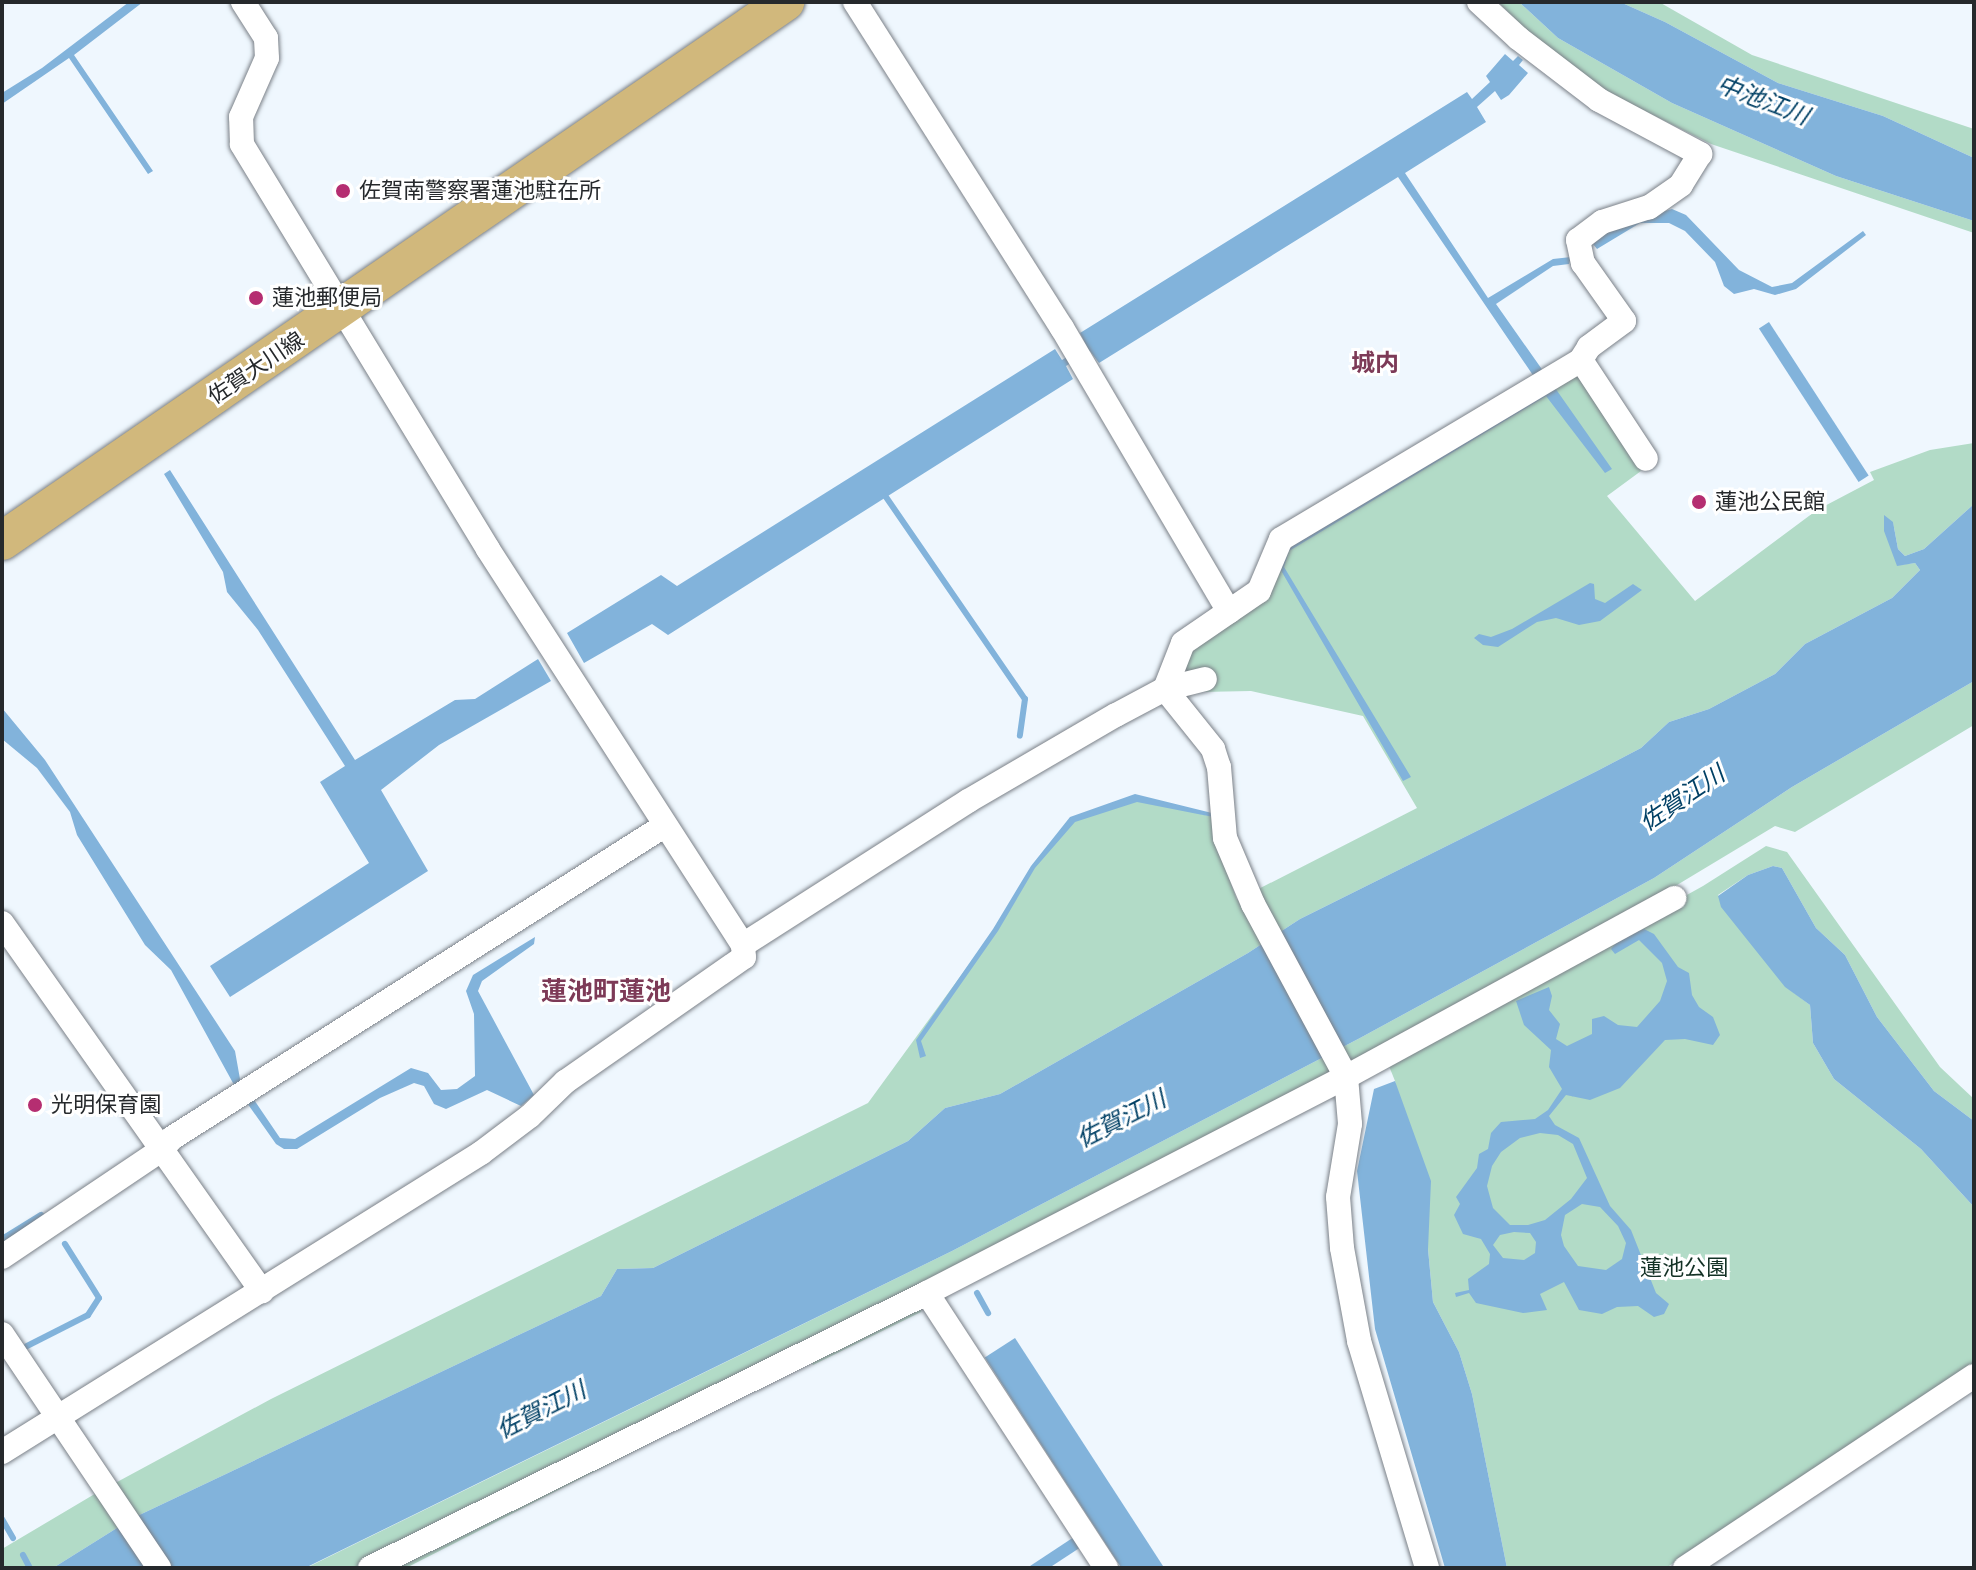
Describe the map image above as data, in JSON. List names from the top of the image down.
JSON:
{
  "streets": {
    "main road": ["佐賀大川線"]
  },
  "districts": ["城内", "蓮池町蓮池"],
  "water": ["中池江川", "佐賀江川"],
  "parks": ["蓮池公園"],
  "places": [
    "佐賀南警察署蓮池駐在所",
    "蓮池郵便局",
    "蓮池公民館",
    "光明保育園"
  ]
}
